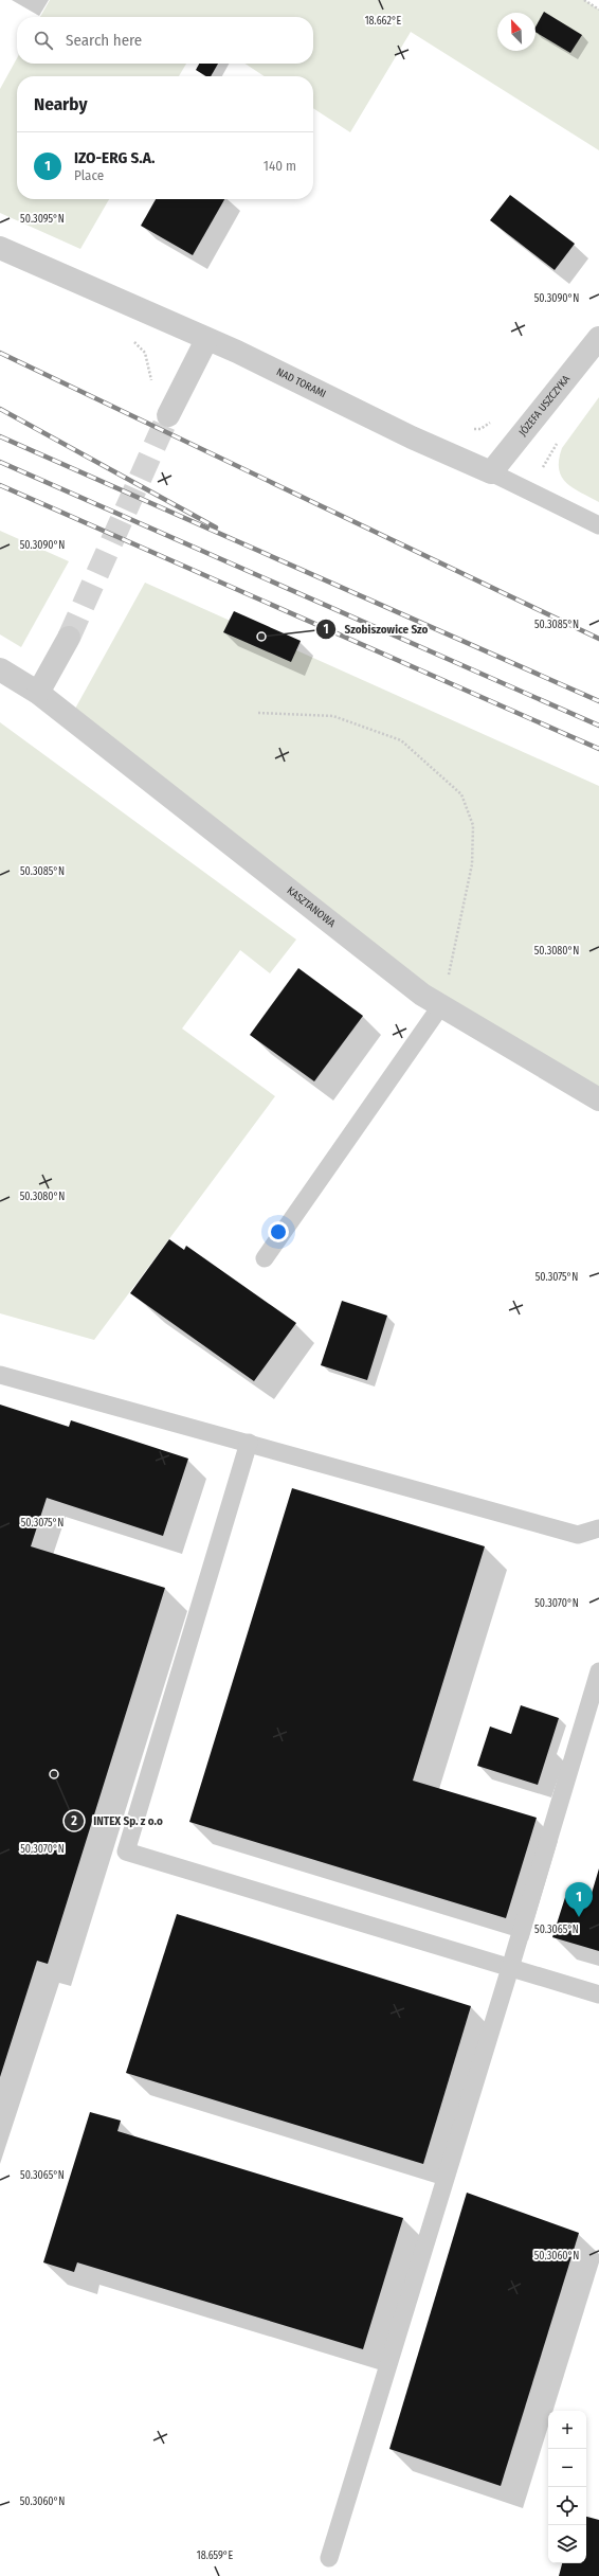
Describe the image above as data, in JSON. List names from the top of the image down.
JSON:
{
  "streets": {
    "street": ["NAD TORAMI", "JÓZEFA USZCZYKA", "KASZTANOWA"]
  },
  "crossings": [
    ["NAD TORAMI", "JÓZEFA USZCZYKA"]
  ],
  "places": ["Szobiszowice Szo", "INTEX Sp. z o.o"],
  "north": "top left",
  "page": {
    "search": "Search here",
    "heading": "Nearby",
    "list": [
      {
        "mark": "1",
        "name": "IZO-ERG S.A.",
        "note": "Place",
        "value": "140 m"
      }
    ],
    "pins": "1",
    "map_buttons": ["+", "−"]
  },
  "coordinates": [
    "18.662°E",
    "50.3095°N",
    "50.3090°N",
    "50.3085°N",
    "50.3080°N",
    "50.3075°N",
    "50.3070°N",
    "50.3065°N",
    "50.3060°N",
    "18.659°E"
  ]
}
